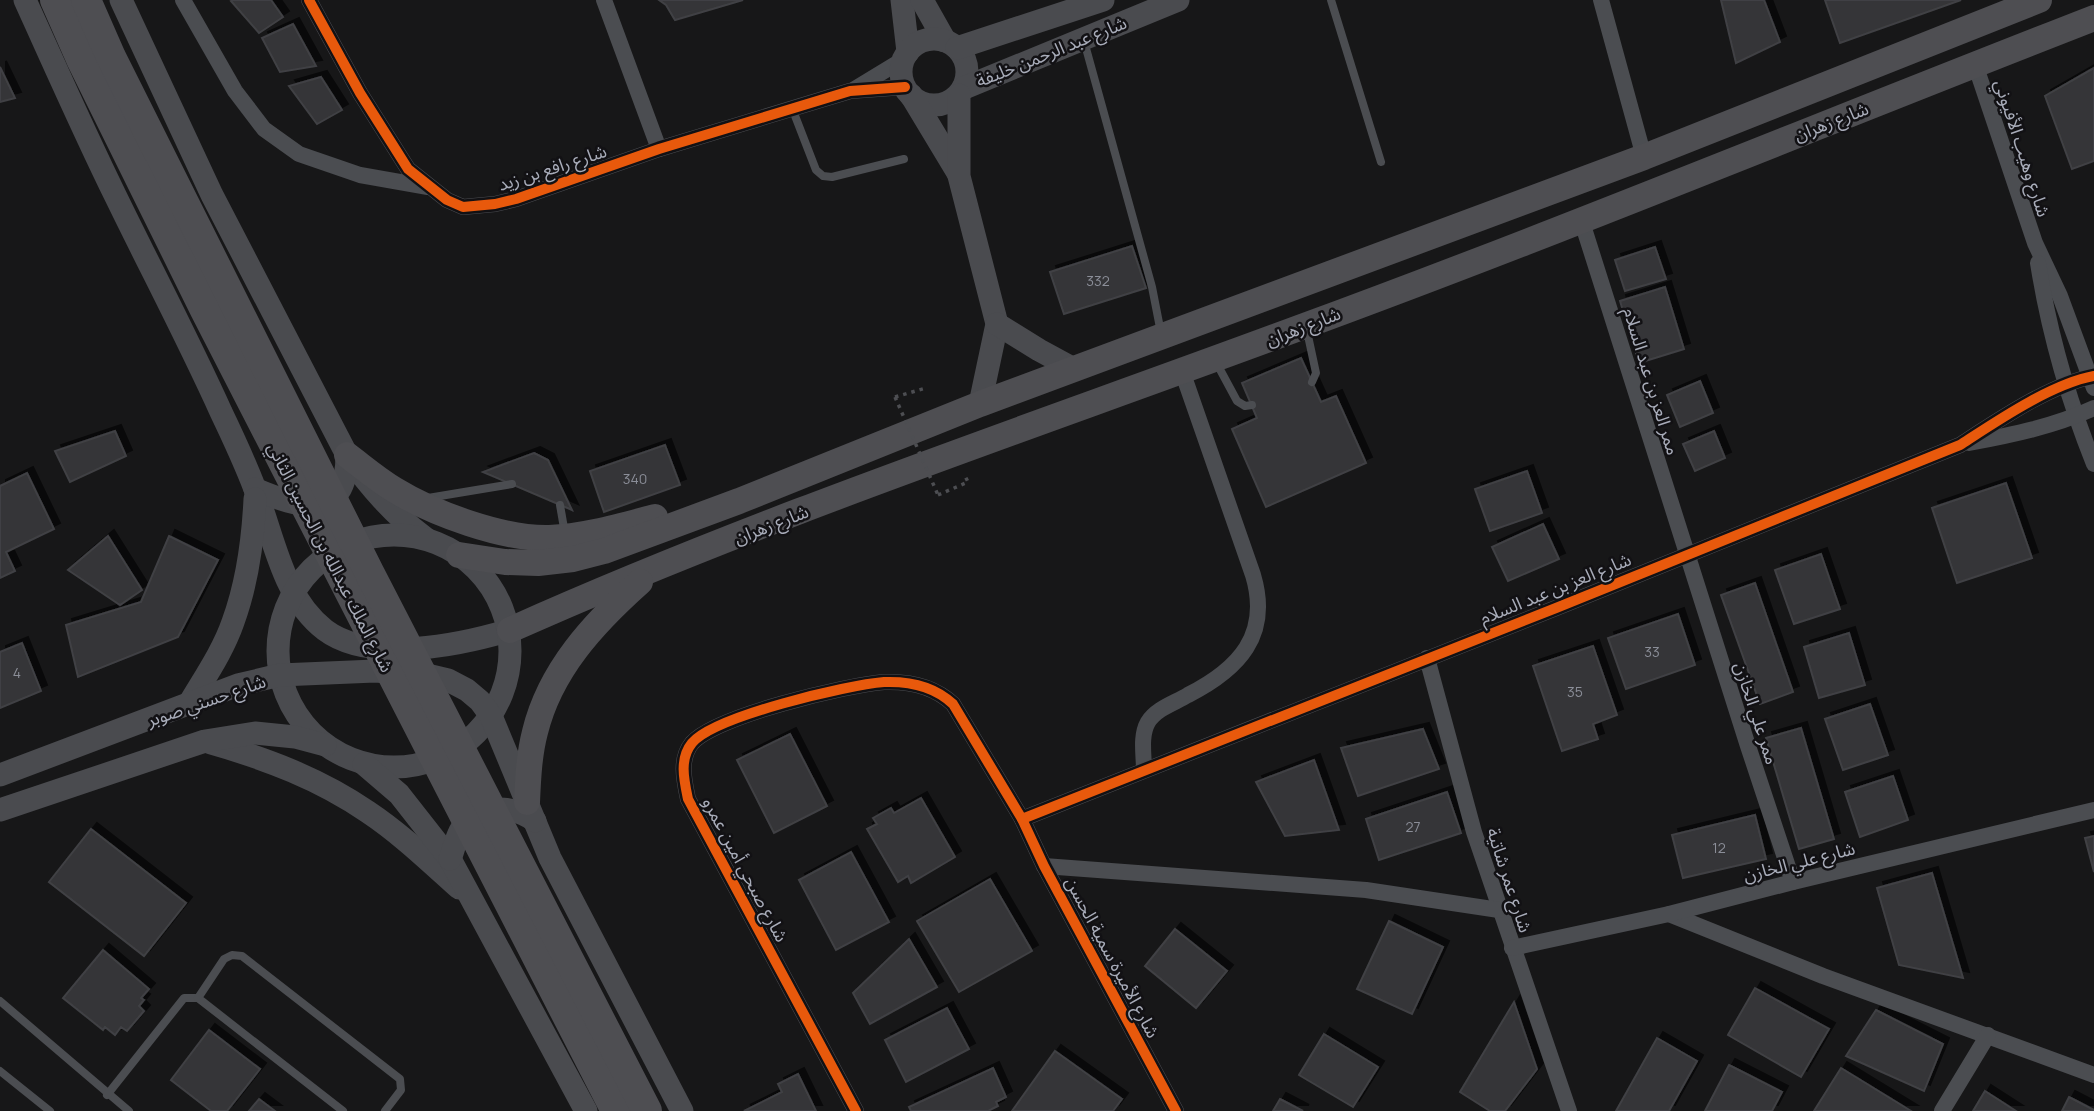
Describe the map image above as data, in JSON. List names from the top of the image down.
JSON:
{
  "streets": {
    "highway": ["شارع الملك عبدالله بن الحسين الثاني"],
    "main road": ["شارع عبد الرحمن خليفة", "شارع زهران", "شارع حسني صوبر"],
    "street": [
      "شارع وهيب الأفيوني",
      "شارع رافع بن زيد",
      "ممر العز بن عبد السلام",
      "شارع العز بن عبد السلام",
      "ممر علي الخازن",
      "شارع علي الخازن",
      "شارع صبحي أمين عمرو",
      "شارع عمر شاتية",
      "شارع الأميرة سمية الحسن"
    ]
  },
  "crossings": [
    ["شارع عبد الرحمن خليفة", "شارع رافع بن زيد"],
    ["شارع زهران", "شارع وهيب الأفيوني"],
    ["شارع زهران", "ممر العز بن عبد السلام"],
    ["شارع وهيب الأفيوني", "شارع العز بن عبد السلام"],
    ["ممر العز بن عبد السلام", "شارع العز بن عبد السلام"],
    ["ممر العز بن عبد السلام", "ممر علي الخازن"],
    ["شارع العز بن عبد السلام", "ممر علي الخازن"],
    ["شارع العز بن عبد السلام", "شارع صبحي أمين عمرو"],
    ["شارع العز بن عبد السلام", "شارع عمر شاتية"],
    ["شارع العز بن عبد السلام", "شارع الأميرة سمية الحسن"],
    ["ممر علي الخازن", "شارع علي الخازن"],
    ["شارع علي الخازن", "شارع عمر شاتية"],
    ["شارع صبحي أمين عمرو", "شارع الأميرة سمية الحسن"]
  ],
  "house_numbers": [
    "332",
    "340",
    "33",
    "4",
    "35",
    "27",
    "12"
  ]
}
